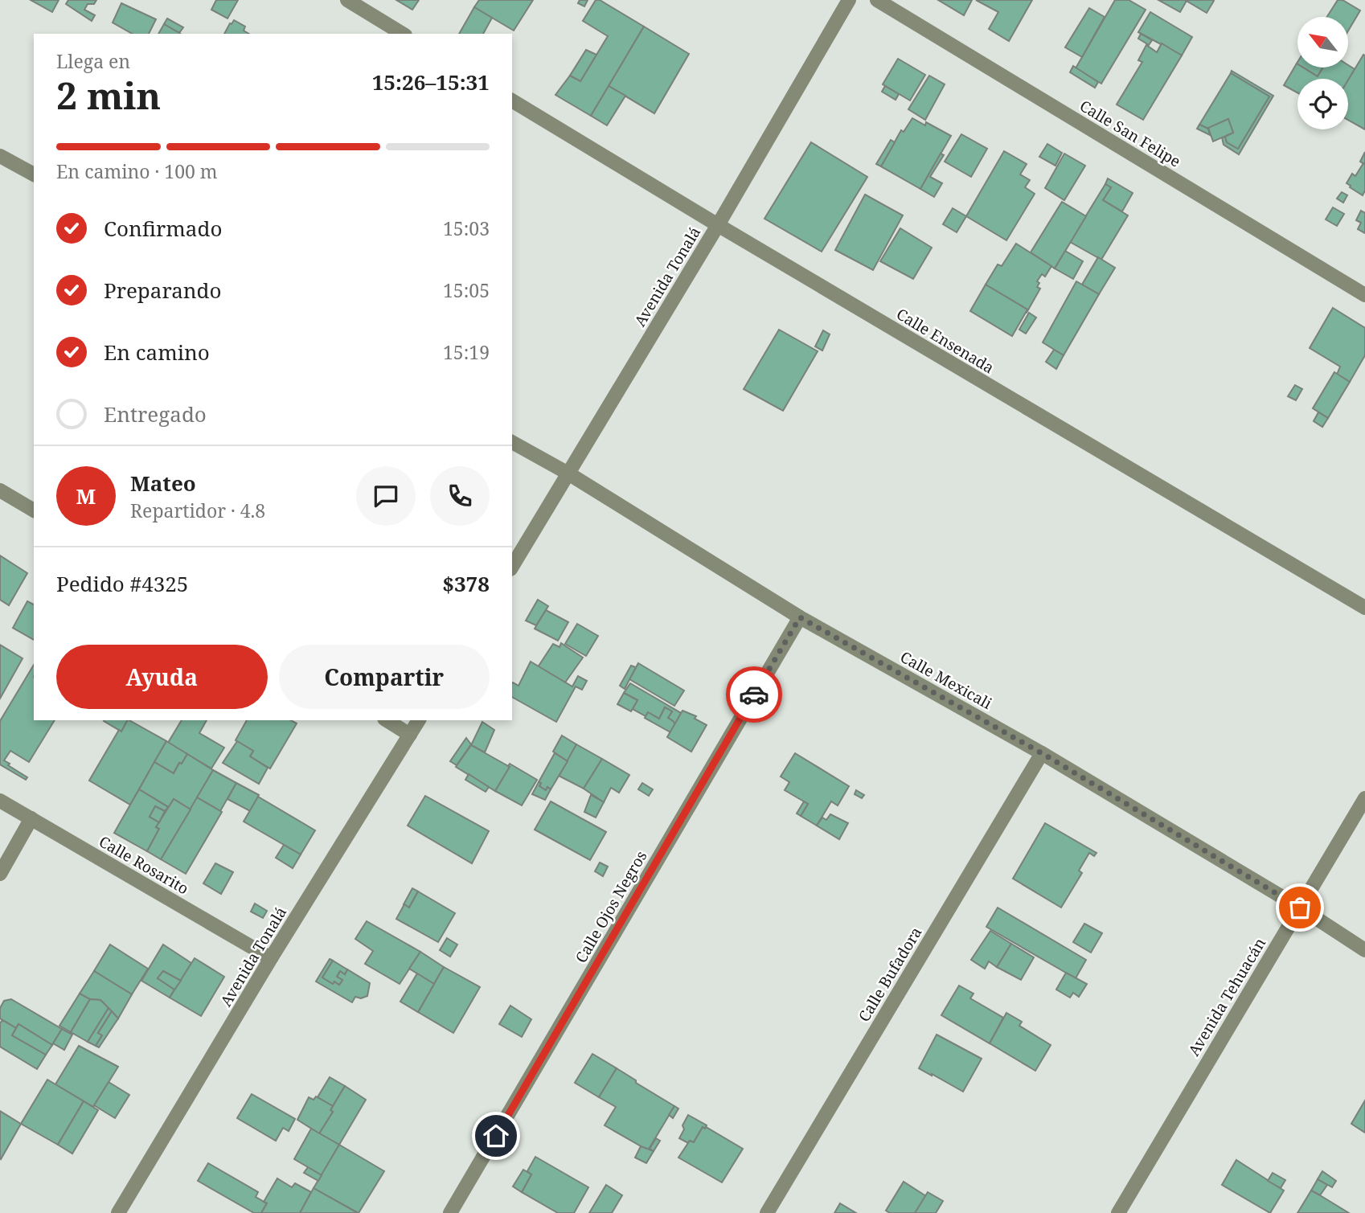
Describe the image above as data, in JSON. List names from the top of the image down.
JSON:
{
  "streets": {
    "street": [
      "Calle San Felipe",
      "Avenida Tonalá",
      "Calle Ensenada",
      "Calle Mexicali",
      "Calle Rosarito",
      "Calle Ojos Negros",
      "Calle Bufadora",
      "Avenida Tehuacán"
    ]
  },
  "crossings": [
    ["Avenida Tonalá", "Calle Ensenada"],
    ["Avenida Tonalá", "Calle Mexicali"],
    ["Avenida Tonalá", "Calle Rosarito"],
    ["Calle Mexicali", "Calle Ojos Negros"],
    ["Calle Mexicali", "Calle Bufadora"],
    ["Calle Mexicali", "Avenida Tehuacán"]
  ],
  "north": "top left",
  "page": {
    "heading": ["2 min", "Llega en", "15:26–15:31"],
    "panel": [
      "Mateo",
      "Repartidor · 4.8",
      "Pedido #4325",
      "$378"
    ],
    "bar": "En camino · 100 m",
    "list": [
      ["Confirmado", "15:03"],
      ["Preparando", "15:05"],
      ["En camino", "15:19"],
      "Entregado"
    ],
    "round": "M",
    "buttons": ["Ayuda", "Compartir"]
  }
}
